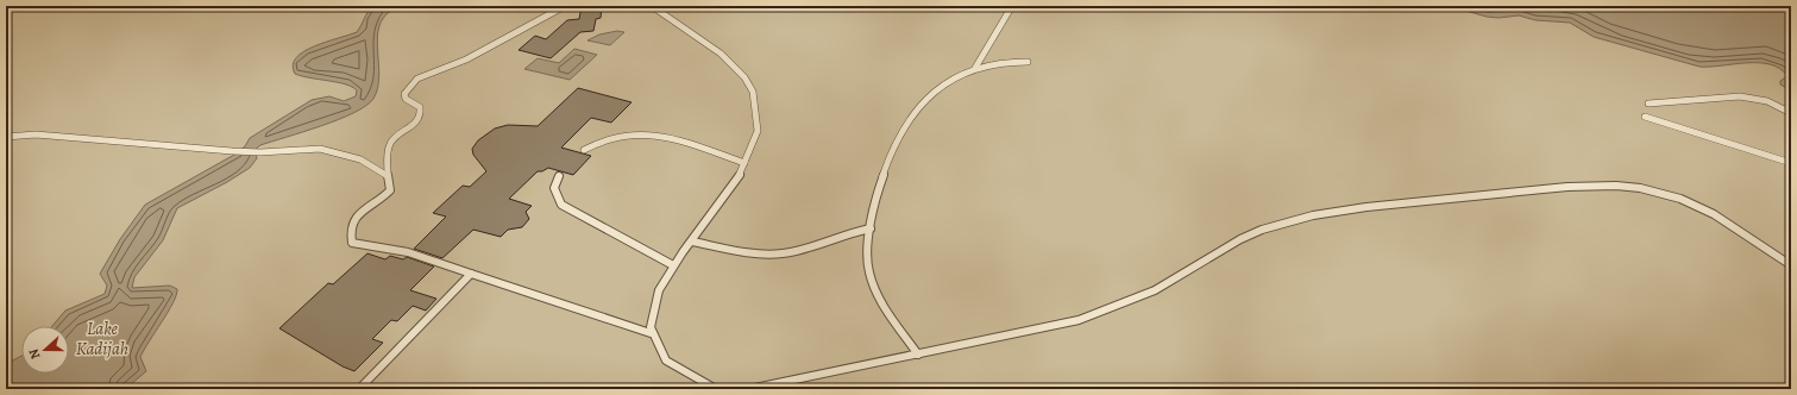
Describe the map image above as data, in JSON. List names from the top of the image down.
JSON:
{
  "water": ["Lake Kadijah"],
  "north": "left"
}
